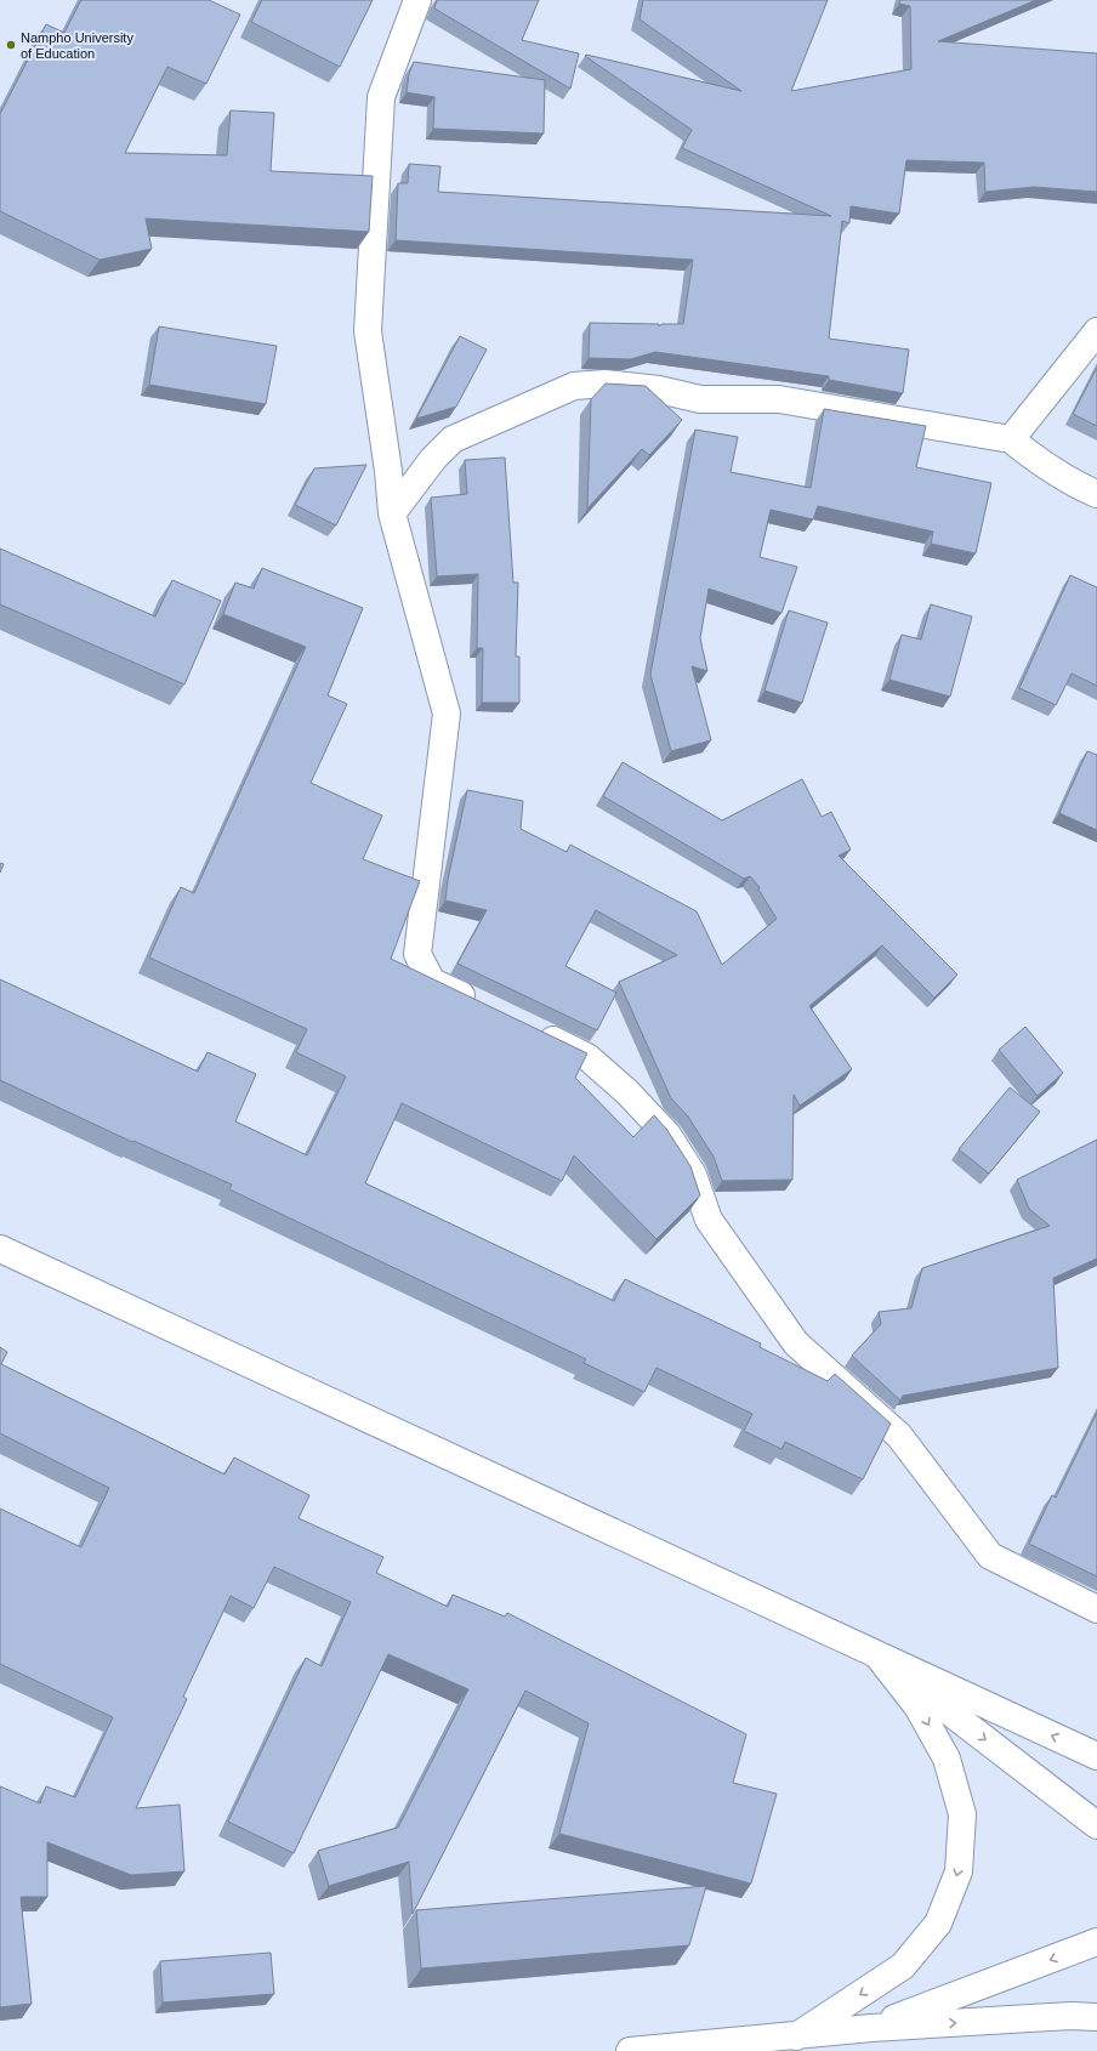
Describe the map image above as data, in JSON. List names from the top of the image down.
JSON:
{
  "places": ["Nampho University of Education"]
}
